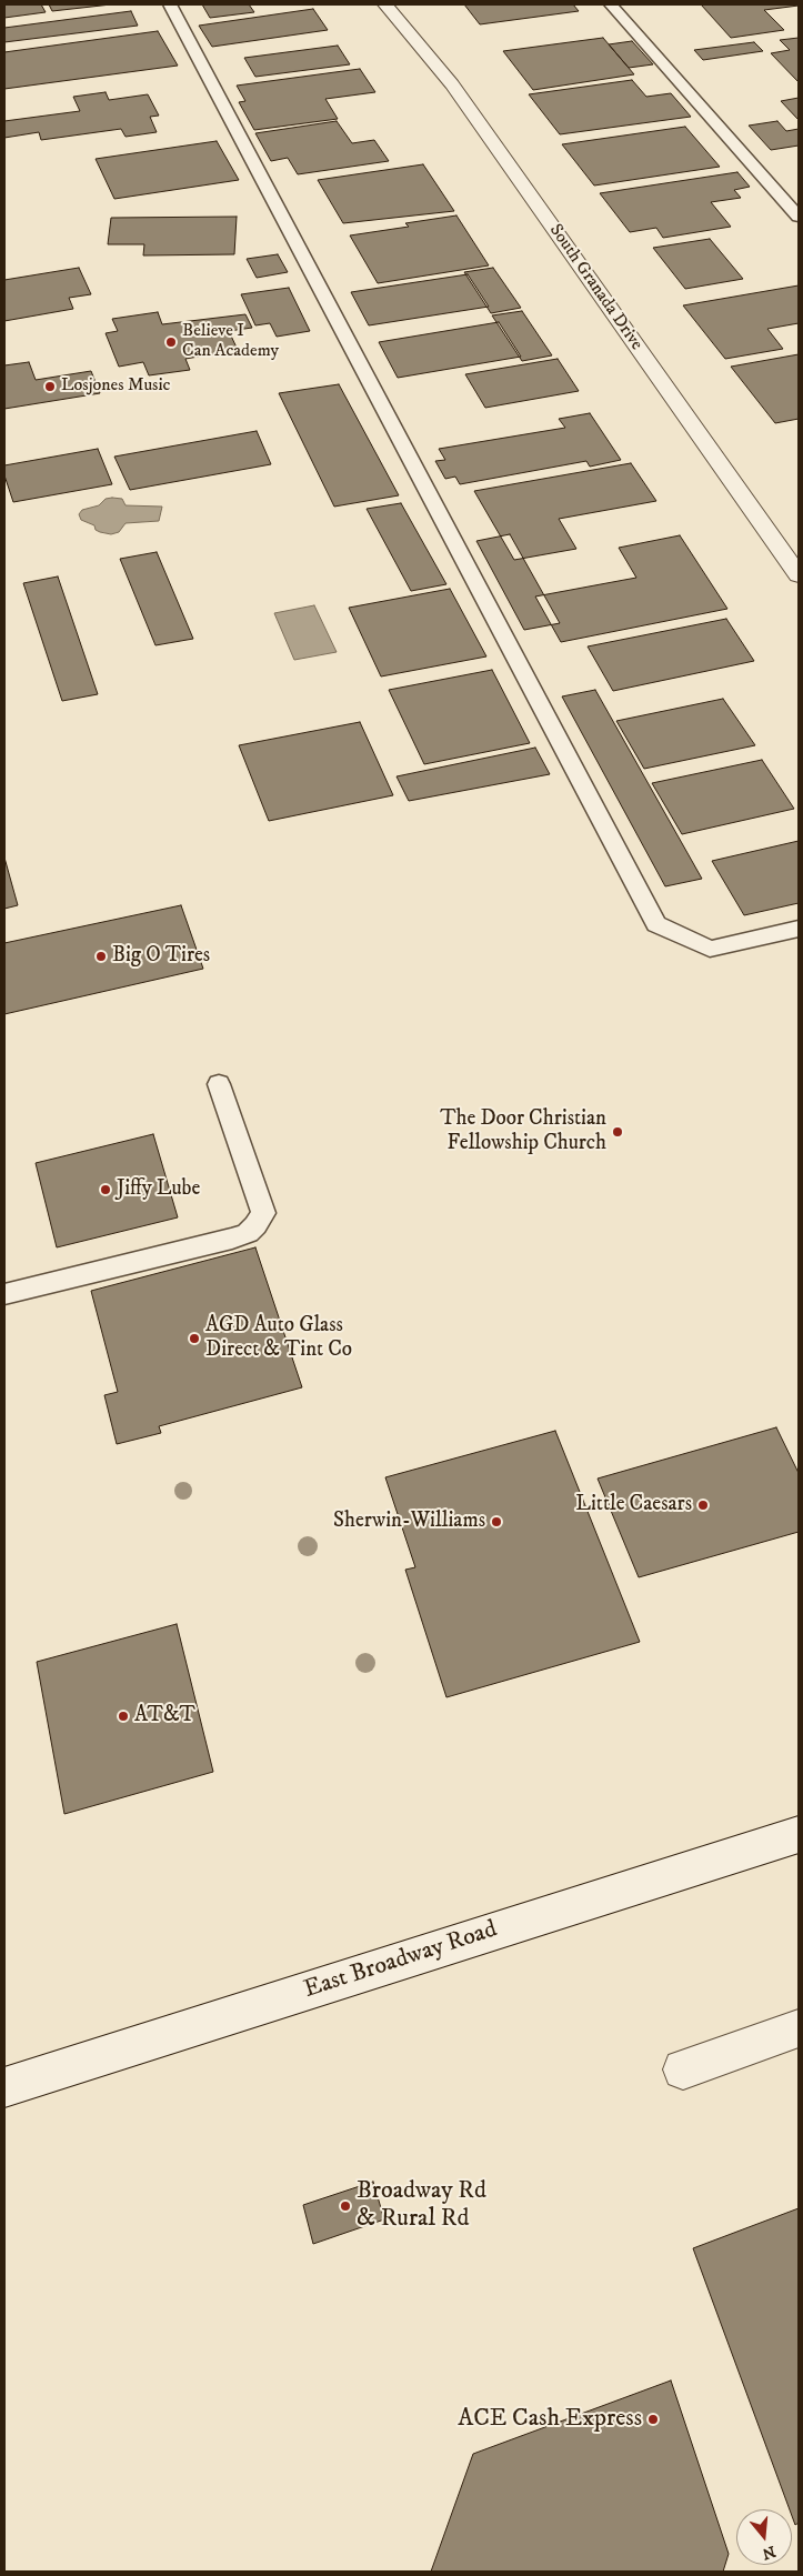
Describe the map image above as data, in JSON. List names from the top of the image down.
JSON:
{
  "streets": {
    "street": ["South Granada Drive", "East Broadway Road"]
  },
  "places": [
    "Believe I Can Academy",
    "Losjones Music",
    "Big O Tires",
    "The Door Christian Fellowship Church",
    "Jiffy Lube",
    "AGD Auto Glass Direct & Tint Co",
    "Little Caesars",
    "Sherwin-Williams",
    "AT&T",
    "Broadway Rd & Rural Rd",
    "ACE Cash Express"
  ],
  "north": "bottom"
}
